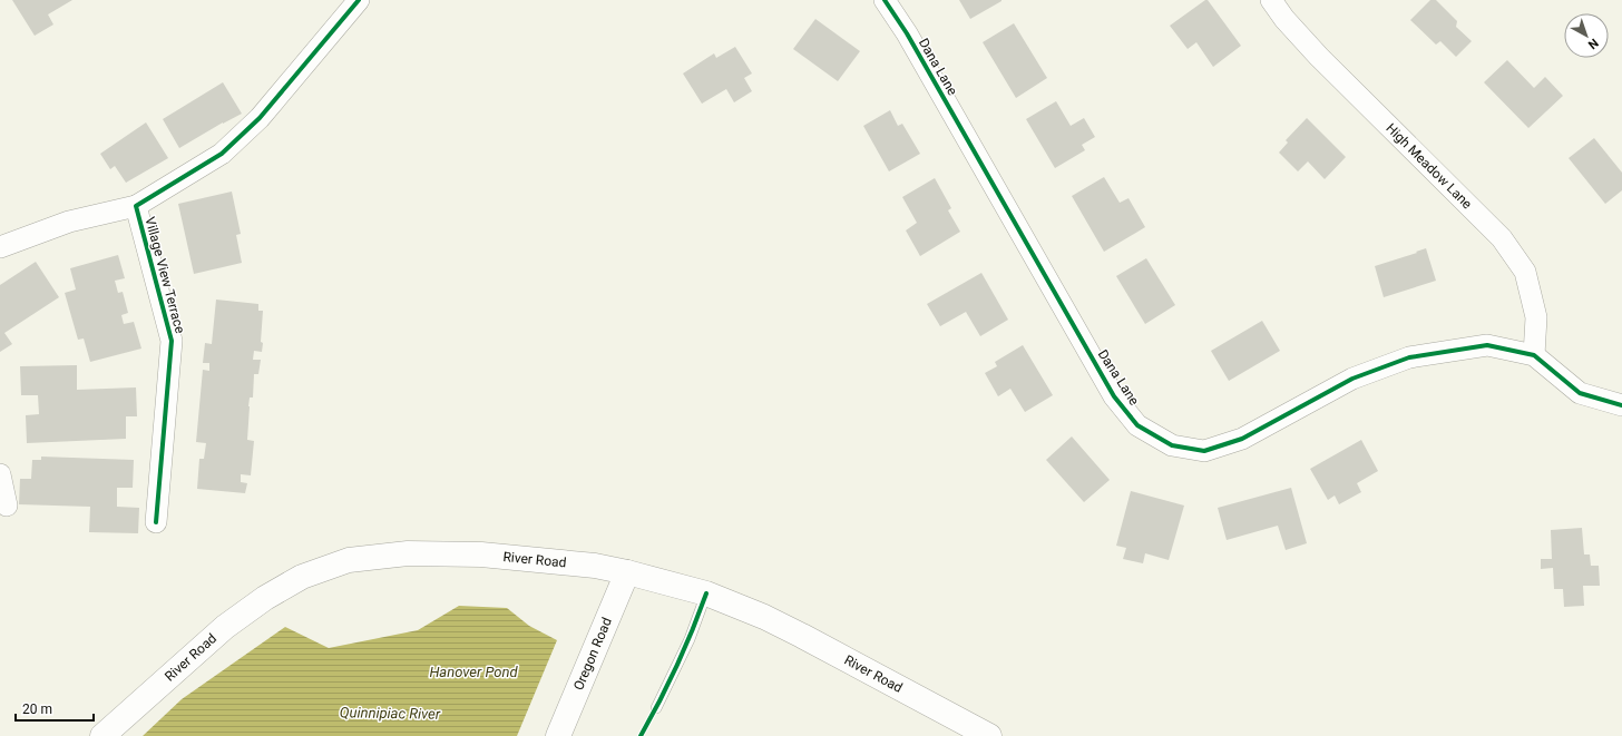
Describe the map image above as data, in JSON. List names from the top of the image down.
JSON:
{
  "streets": {
    "main road": ["River Road", "Oregon Road"],
    "street": ["Dana Lane", "High Meadow Lane", "Village View Terrace"]
  },
  "crossings": [
    ["Dana Lane", "High Meadow Lane"],
    ["River Road", "Oregon Road"]
  ],
  "water": ["Hanover Pond", "Quinnipiac River"],
  "scale_bar": "20 m",
  "north": "bottom right"
}
